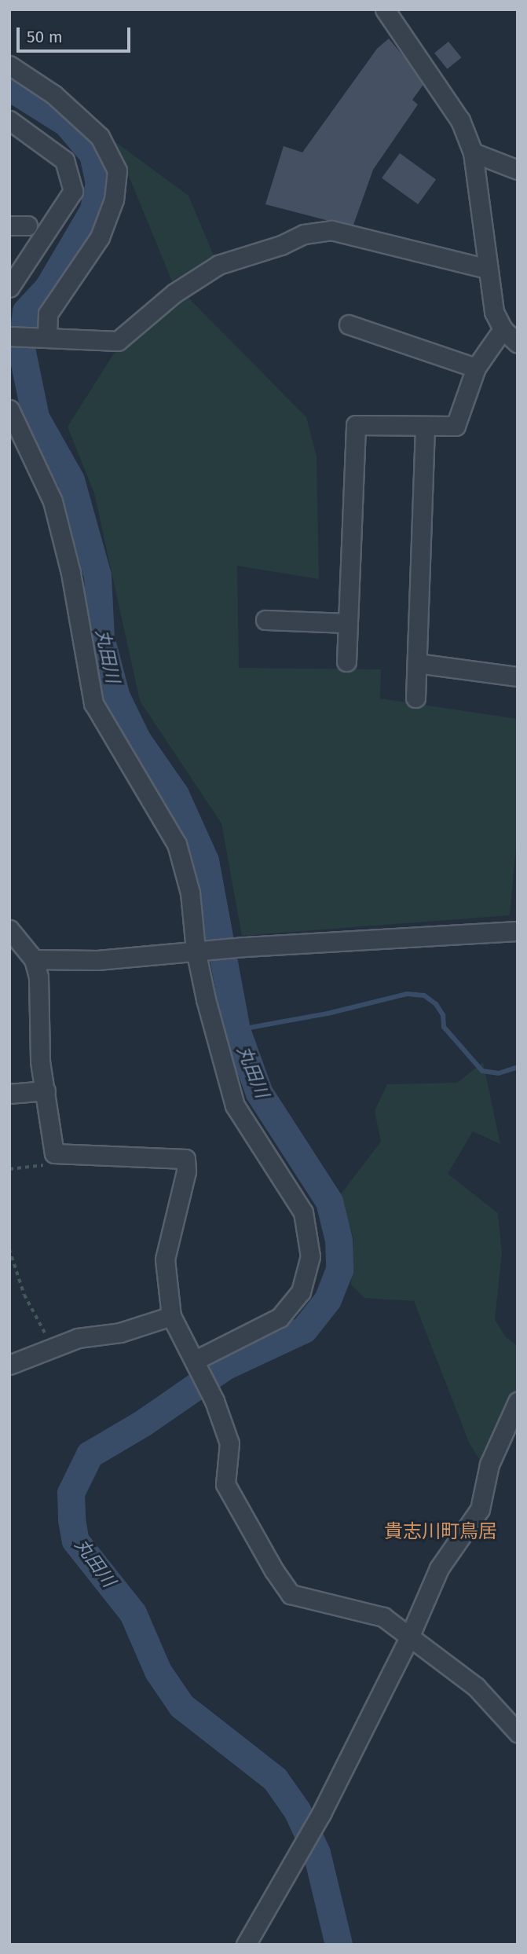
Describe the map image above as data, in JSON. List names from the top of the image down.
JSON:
{
  "districts": ["貴志川町鳥居"],
  "water": ["丸田川"],
  "scale_bar": "50 m"
}
